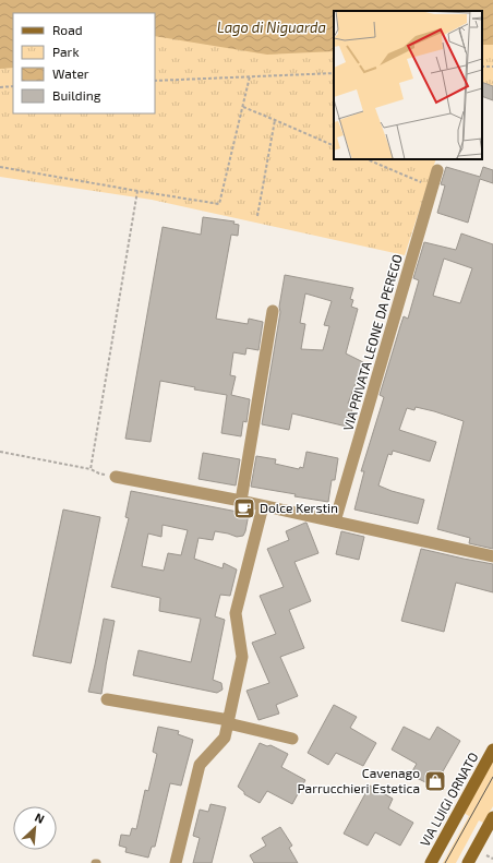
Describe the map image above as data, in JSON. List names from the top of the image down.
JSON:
{
  "streets": {
    "main road": ["VIA LUIGI ORNATO"],
    "street": ["VIA PRIVATA LEONE DA PEREGO"]
  },
  "water": ["Lago di Niguarda"],
  "places": {
    "cafe": ["Dolce Kerstin"],
    "shop": ["Cavenago Parrucchieri Estetica"]
  },
  "legend": [
    "Road",
    "Park",
    "Water",
    "Building"
  ],
  "north": "top right"
}
